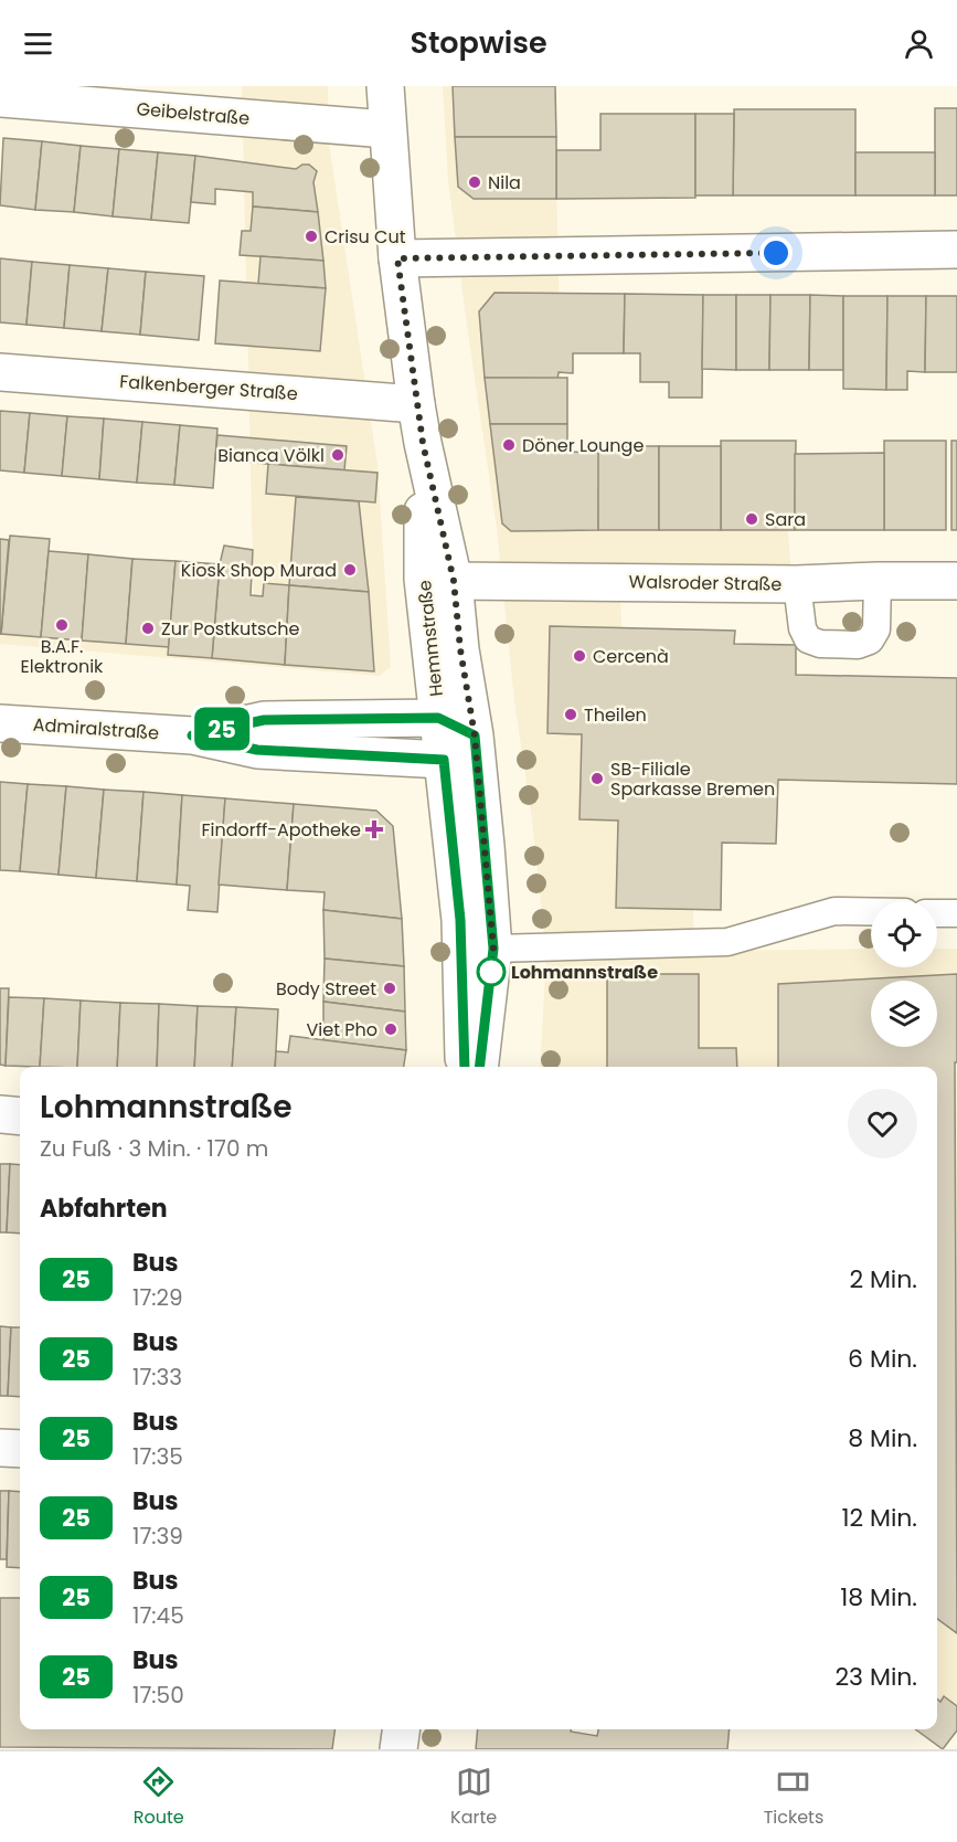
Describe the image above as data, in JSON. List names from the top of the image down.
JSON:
{
  "streets": {
    "street": [
      "Geibelstraße",
      "Falkenberger Straße",
      "Walsroder Straße",
      "Hemmstraße",
      "Admiralstraße"
    ]
  },
  "crossings": [
    ["Geibelstraße", "Hemmstraße"],
    ["Falkenberger Straße", "Hemmstraße"],
    ["Walsroder Straße", "Hemmstraße"],
    ["Hemmstraße", "Admiralstraße"]
  ],
  "places": {
    "other": [
      "Nila",
      "Crisu Cut",
      "Döner Lounge",
      "Bianca Völkl",
      "Sara",
      "Kiosk Shop Murad",
      "B.A.F. Elektronik",
      "Zur Postkutsche",
      "Cercenà",
      "Theilen",
      "SB-Filiale Sparkasse Bremen",
      "Lohmannstraße",
      "Body Street",
      "Viet Pho"
    ],
    "health": ["Findorff-Apotheke"]
  },
  "lines": ["bus line 25"],
  "page": {
    "header": "Stopwise",
    "on_map": "25",
    "heading": [
      ["Lohmannstraße", "Zu Fuß · 3 Min. · 170 m"],
      "Abfahrten"
    ],
    "list": [
      {
        "mark": "25",
        "name": "Bus",
        "note": "17:29",
        "value": "2 Min."
      },
      {
        "mark": "25",
        "name": "Bus",
        "note": "17:33",
        "value": "6 Min."
      },
      {
        "mark": "25",
        "name": "Bus",
        "note": "17:35",
        "value": "8 Min."
      },
      {
        "mark": "25",
        "name": "Bus",
        "note": "17:39",
        "value": "12 Min."
      },
      {
        "mark": "25",
        "name": "Bus",
        "note": "17:45",
        "value": "18 Min."
      },
      {
        "mark": "25",
        "name": "Bus",
        "note": "17:50",
        "value": "23 Min."
      }
    ],
    "tabs": ["Route", "Karte", "Tickets"]
  }
}
